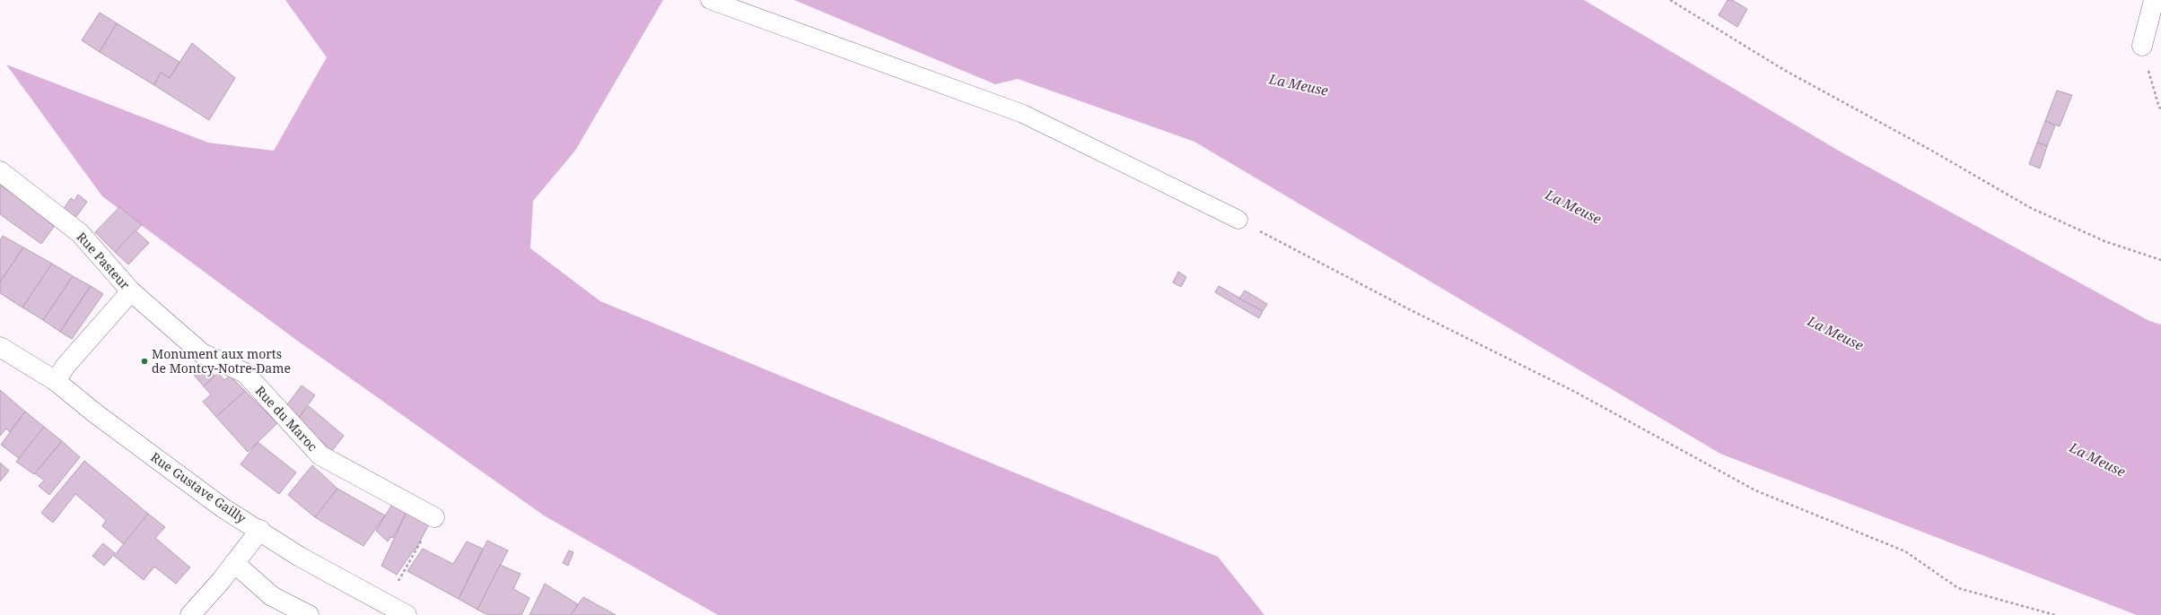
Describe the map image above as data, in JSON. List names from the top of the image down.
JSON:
{
  "streets": {
    "street": ["Rue Pasteur", "Rue du Maroc", "Rue Gustave Gailly"]
  },
  "crossings": [
    ["Rue Pasteur", "Rue du Maroc"],
    ["Rue Pasteur", "Rue Gustave Gailly"]
  ],
  "water": ["La Meuse"],
  "places": ["Monument aux morts de Montcy-Notre-Dame"]
}
